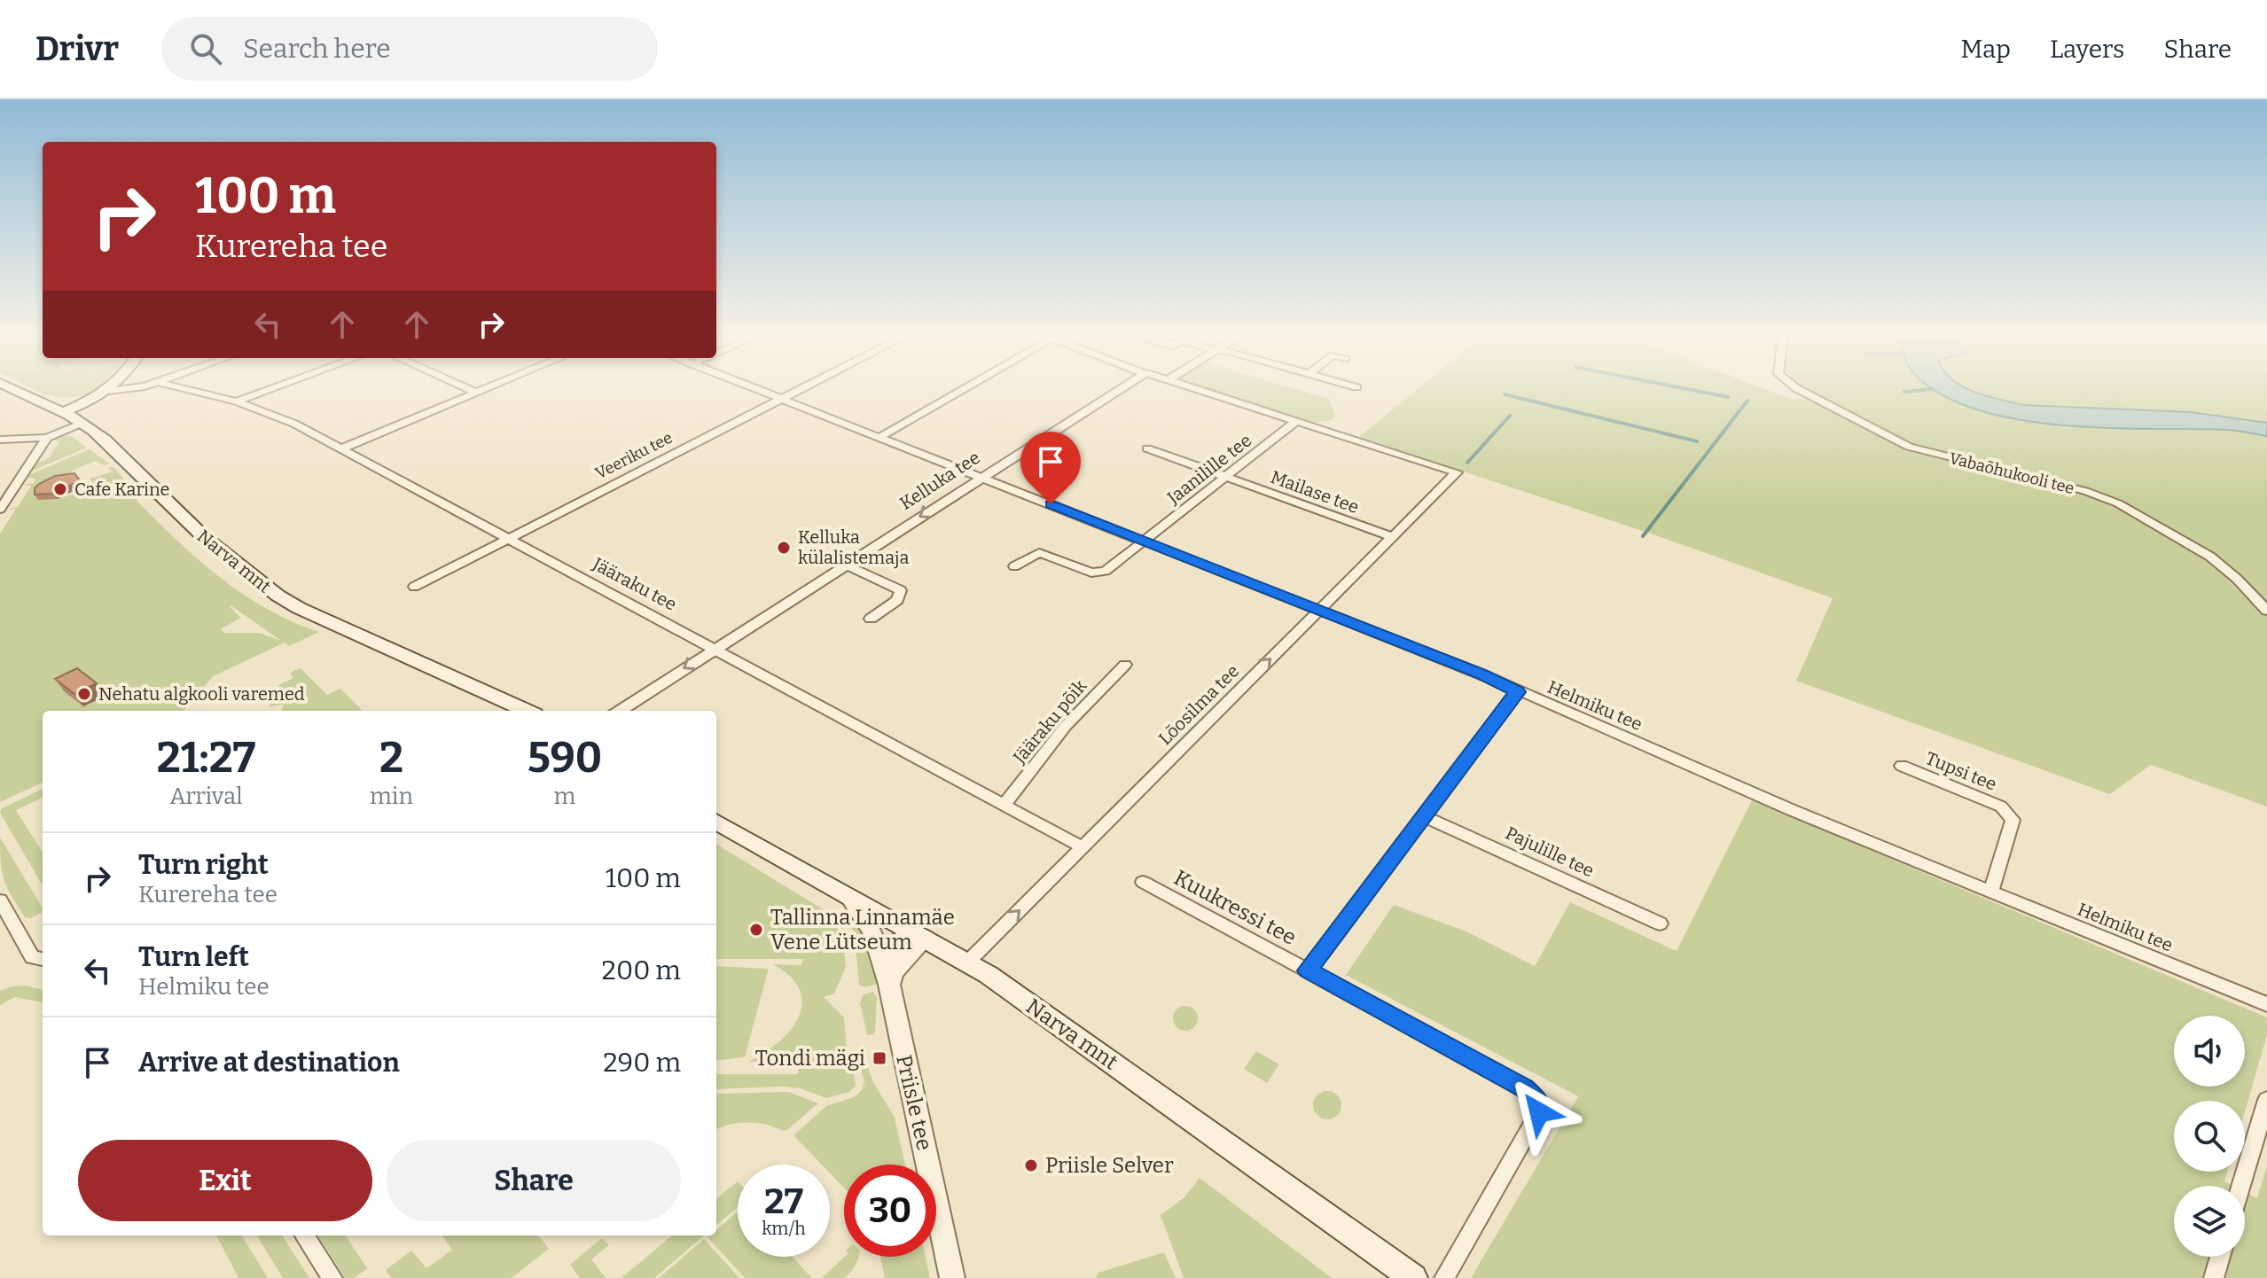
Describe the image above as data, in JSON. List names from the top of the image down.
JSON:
{
  "streets": {
    "main road": ["Narva mnt"],
    "street": [
      "Veeriku tee",
      "Jaanilille tee",
      "Vabaõhukooli tee",
      "Kelluka tee",
      "Mailase tee",
      "Jääraku tee",
      "Lõosilma tee",
      "Helmiku tee",
      "Jääraku põik",
      "Tupsi tee",
      "Pajulille tee",
      "Kuukressi tee",
      "Priisle tee"
    ]
  },
  "crossings": [
    ["Veeriku tee", "Jääraku tee"],
    ["Veeriku tee", "Helmiku tee"],
    ["Jaanilille tee", "Mailase tee"],
    ["Jaanilille tee", "Lõosilma tee"],
    ["Jaanilille tee", "Helmiku tee"],
    ["Kelluka tee", "Jääraku tee"],
    ["Kelluka tee", "Helmiku tee"],
    ["Mailase tee", "Lõosilma tee"],
    ["Narva mnt", "Lõosilma tee"],
    ["Narva mnt", "Priisle tee"],
    ["Jääraku tee", "Lõosilma tee"],
    ["Jääraku tee", "Jääraku põik"],
    ["Lõosilma tee", "Helmiku tee"],
    ["Helmiku tee", "Tupsi tee"]
  ],
  "one_way": ["Kelluka tee", "Lõosilma tee"],
  "places": {
    "other": [
      "Cafe Karine",
      "Kelluka külalistemaja",
      "Nehatu algkooli varemed",
      "Tallinna Linnamäe Vene Lütseum",
      "Priisle Selver"
    ],
    "transit": ["Tondi mägi"]
  },
  "page": {
    "header": "Drivr",
    "search": "Search here",
    "nav": ["Map", "Layers", "Share"],
    "turn": ["100 m", "Kurereha tee"],
    "eta": [
      "21:27",
      "Arrival",
      "2",
      "min",
      "590",
      "m"
    ],
    "list": [
      {
        "name": "Turn right",
        "note": "Kurereha tee",
        "value": "100 m"
      },
      {
        "name": "Turn left",
        "note": "Helmiku tee",
        "value": "200 m"
      },
      {
        "name": "Arrive at destination",
        "value": "290 m"
      }
    ],
    "buttons": ["Exit", "Share"],
    "speed": "27 km/h",
    "limit": "30"
  }
}
